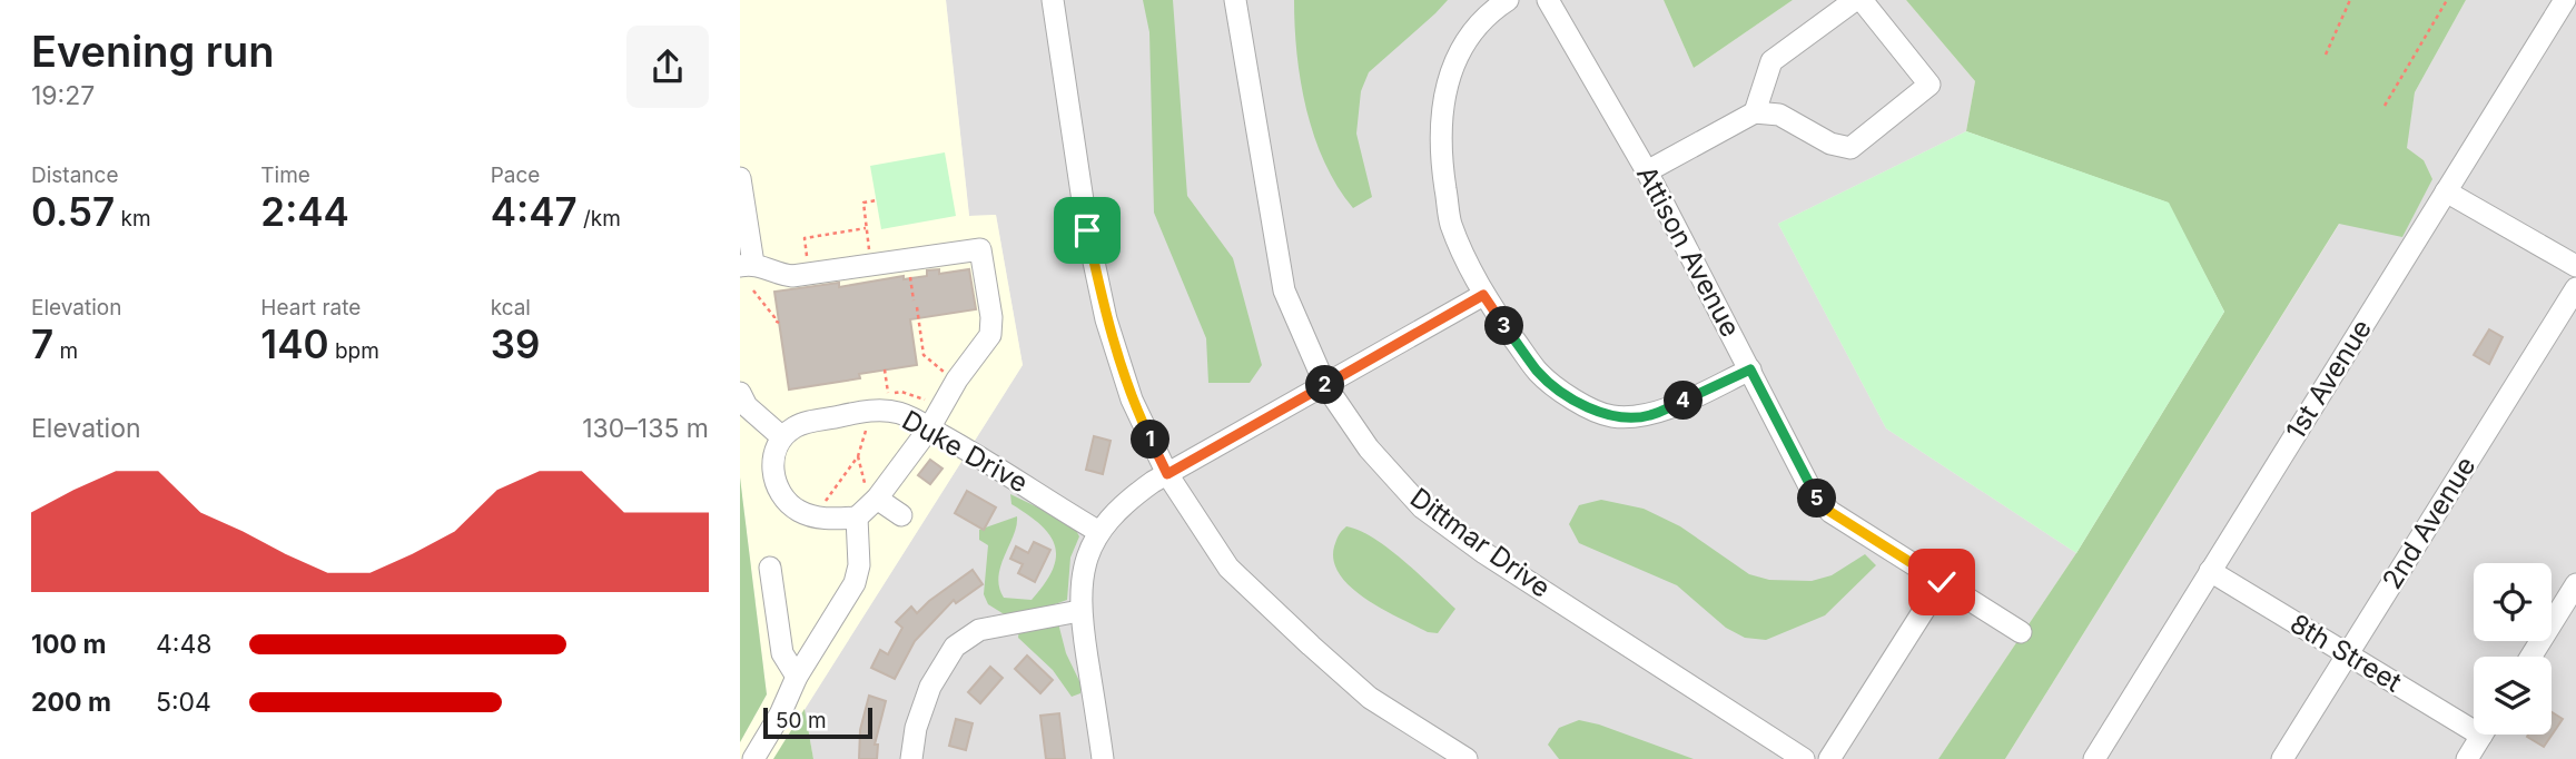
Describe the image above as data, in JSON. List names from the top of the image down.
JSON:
{
  "streets": {
    "street": [
      "Attison Avenue",
      "1st Avenue",
      "Duke Drive",
      "2nd Avenue",
      "Dittmar Drive",
      "8th Street"
    ]
  },
  "crossings": [
    ["1st Avenue", "8th Street"],
    ["2nd Avenue", "8th Street"]
  ],
  "scale_bar": "50 m",
  "page": {
    "heading": ["Evening run", "19:27"],
    "stats": [
      ["Distance", "0.57 km"],
      ["Time", "2:44"],
      ["Pace", "4:47 /km"],
      ["Elevation", "7 m"],
      ["Heart rate", "140 bpm"],
      ["kcal", "39"]
    ],
    "pins": [
      "3",
      "2",
      "4",
      "1",
      "5"
    ],
    "chart": ["Elevation", "130–135 m"],
    "list": [
      {
        "name": "100 m",
        "note": "4:48"
      },
      {
        "name": "200 m",
        "note": "5:04"
      }
    ],
    "scale": "50 m"
  }
}
